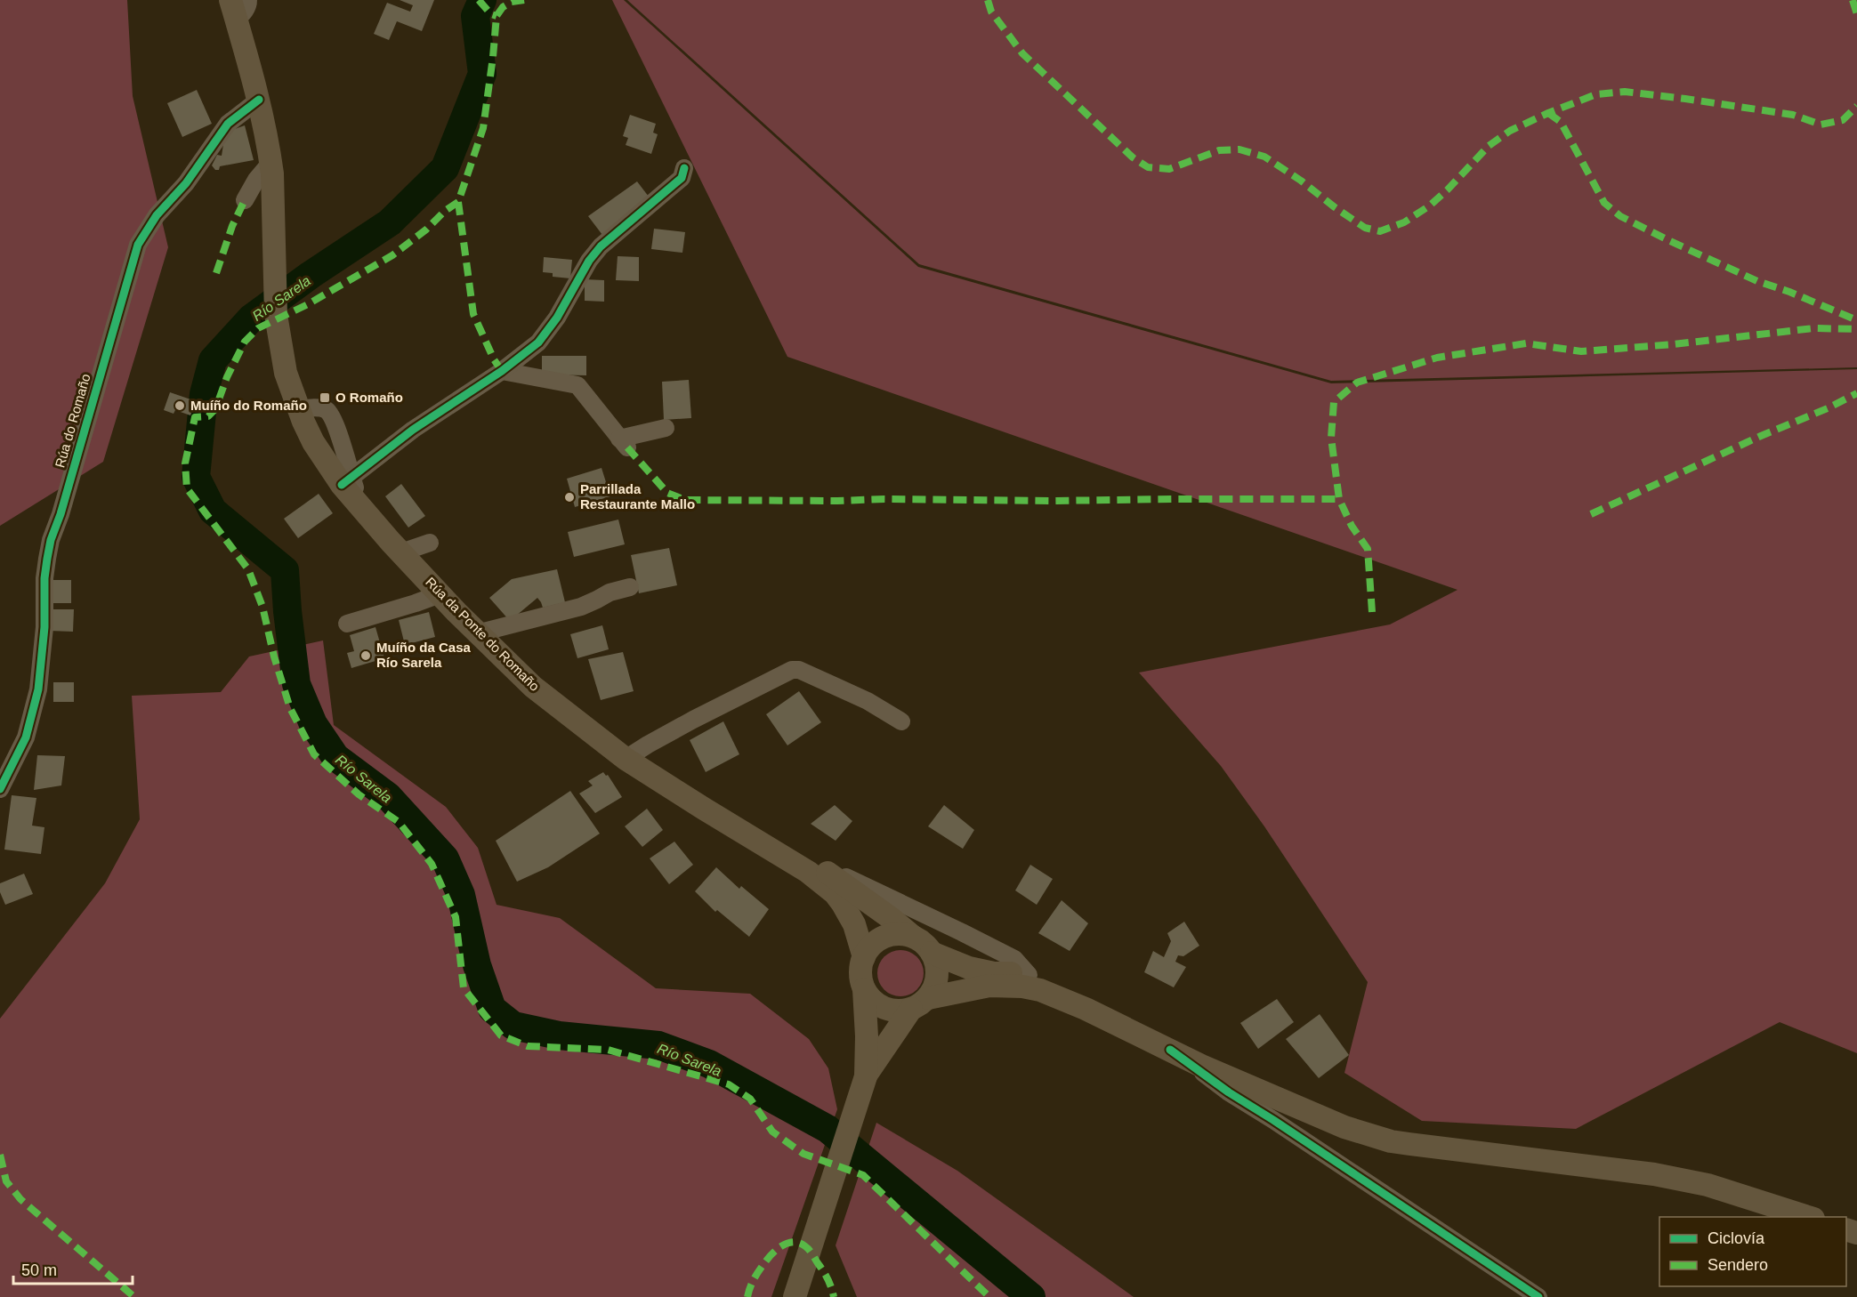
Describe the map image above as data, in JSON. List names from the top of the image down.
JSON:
{
  "streets": {
    "main road": ["Rúa da Ponte do Romaño"],
    "street": ["Rúa do Romaño"]
  },
  "water": ["Río Sarela"],
  "places": {
    "transit": ["O Romaño"],
    "other": ["Muíño do Romaño", "Parrillada Restaurante Mallo", "Muíño da Casa Río Sarela"]
  },
  "legend": ["Ciclovía", "Sendero"],
  "scale_bar": "50 m"
}
